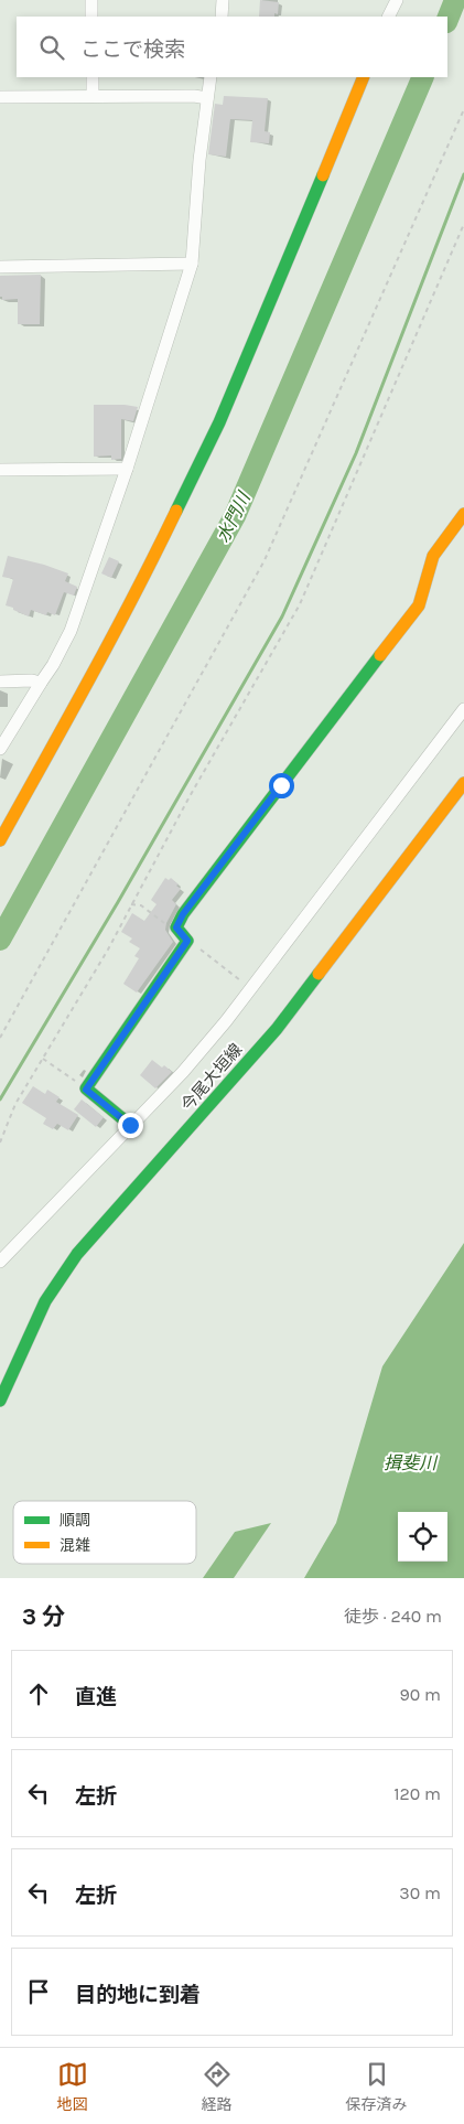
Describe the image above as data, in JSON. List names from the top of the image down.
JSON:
{
  "streets": {
    "street": ["今尾大垣線"]
  },
  "water": ["水門川", "揖斐川"],
  "legend": ["順調", "混雑"],
  "page": {
    "search": "ここで検索",
    "heading": ["3 分", "徒歩 · 240 m"],
    "list": [
      ["直進", "90 m"],
      ["左折", "120 m"],
      ["左折", "30 m"],
      "目的地に到着"
    ],
    "nav": ["地図", "経路", "保存済み"]
  }
}
